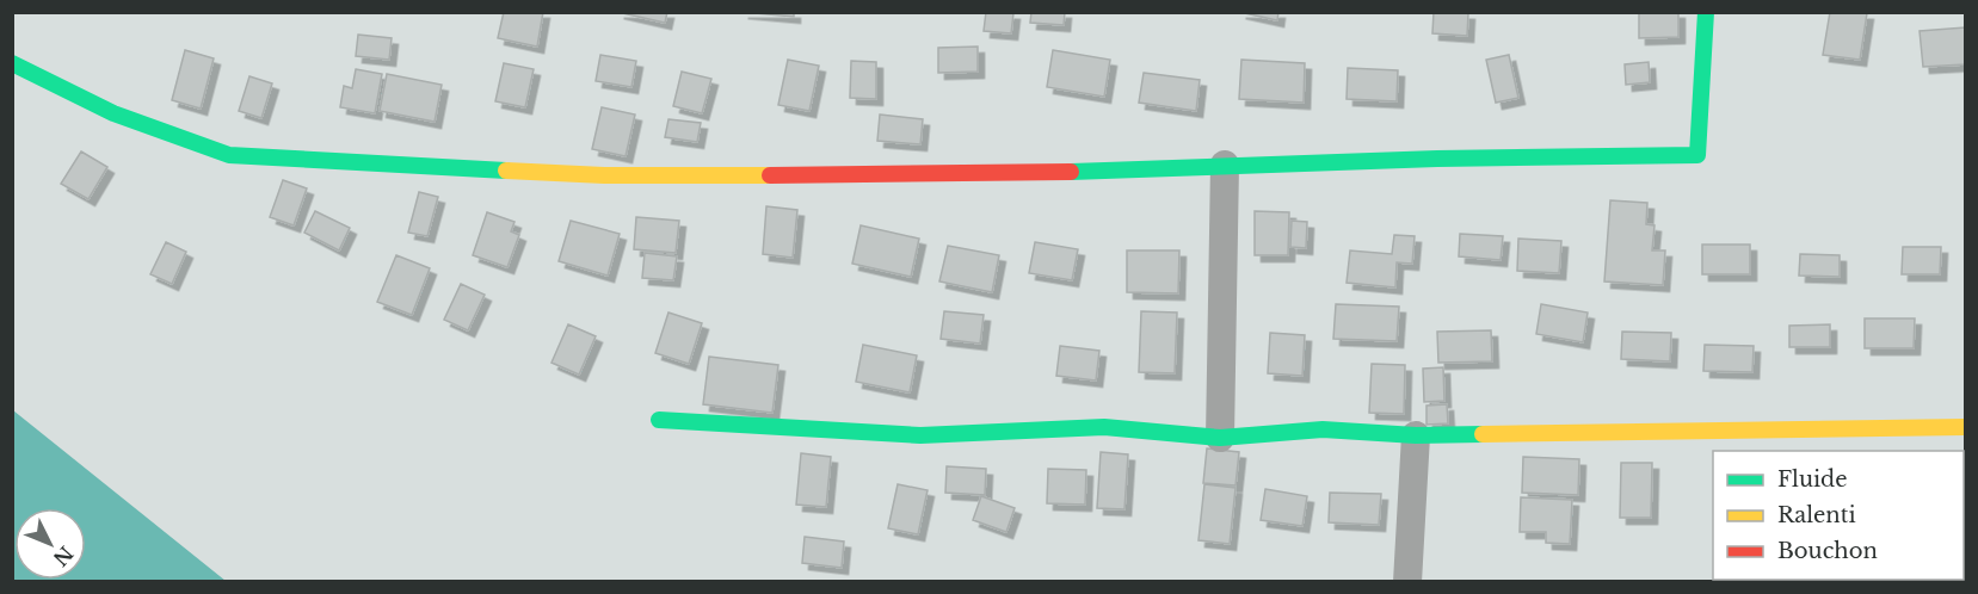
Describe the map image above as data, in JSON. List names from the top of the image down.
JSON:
{
  "legend": ["Fluide", "Ralenti", "Bouchon"],
  "north": "bottom right"
}
